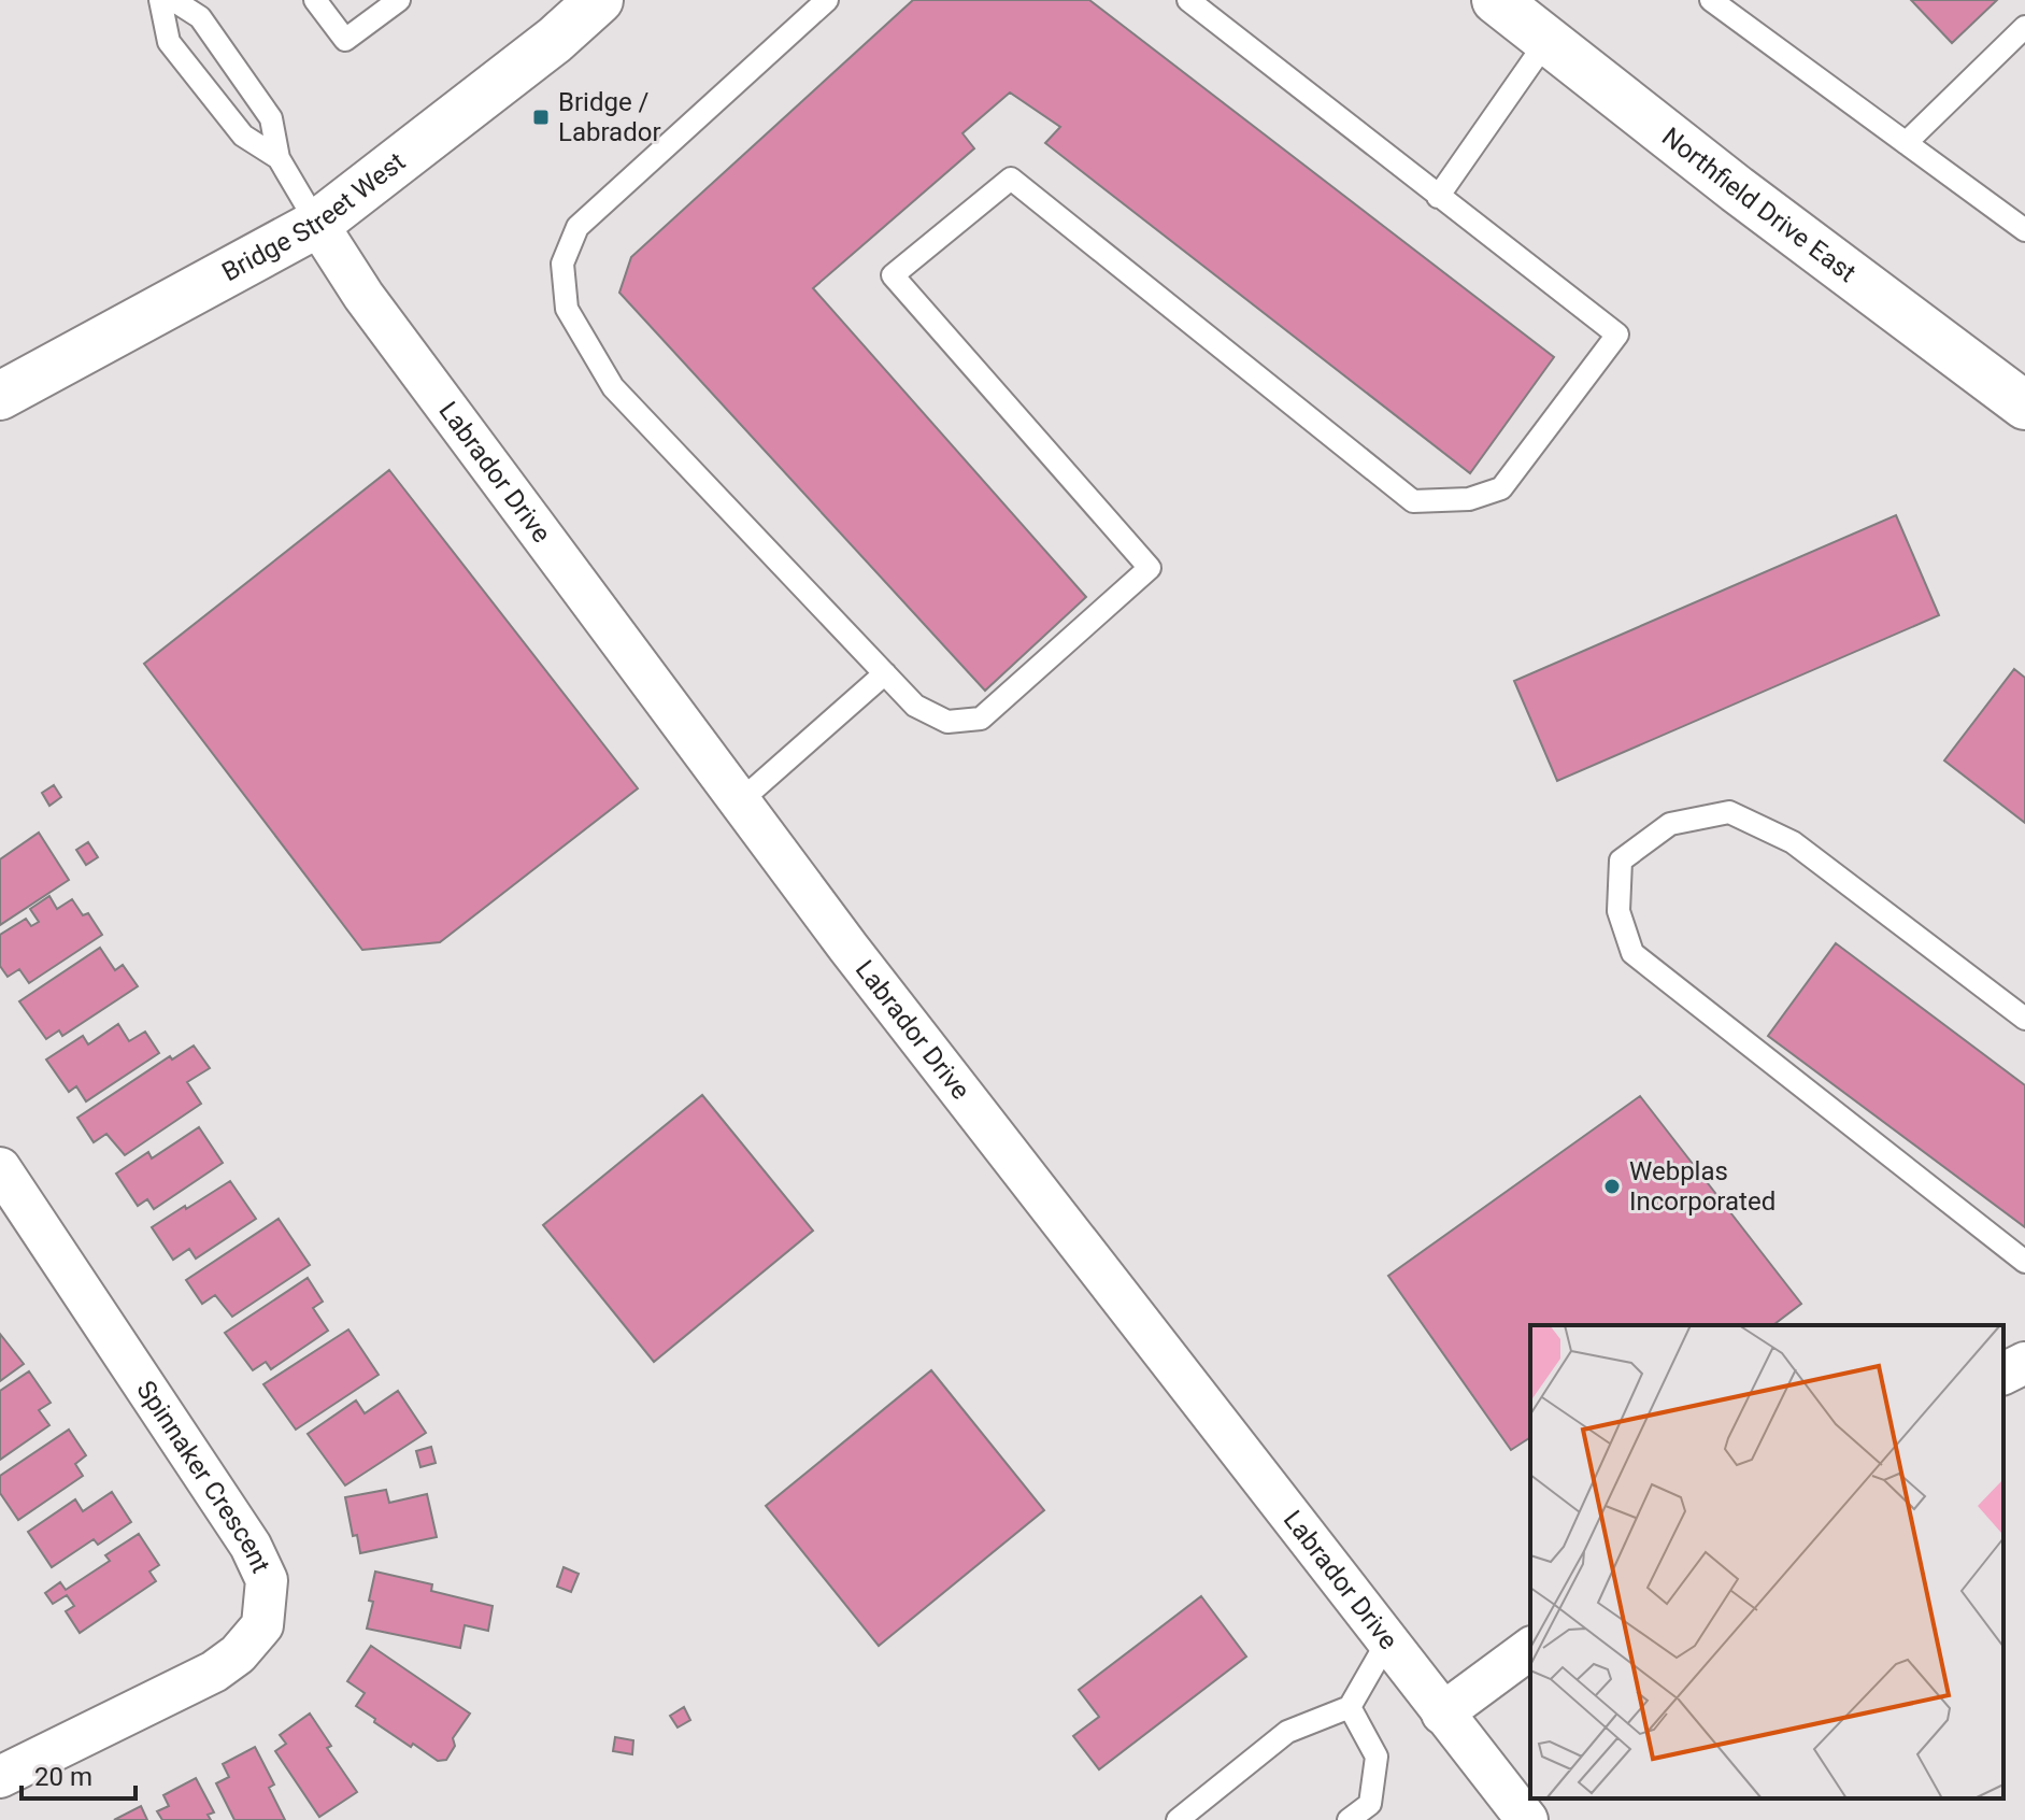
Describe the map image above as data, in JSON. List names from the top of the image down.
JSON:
{
  "streets": {
    "main road": ["Northfield Drive East", "Bridge Street West"],
    "street": ["Labrador Drive", "Spinnaker Crescent"]
  },
  "crossings": [
    ["Bridge Street West", "Labrador Drive"]
  ],
  "places": {
    "transit": ["Bridge / Labrador"],
    "other": ["Webplas Incorporated"]
  },
  "scale_bar": "20 m"
}
